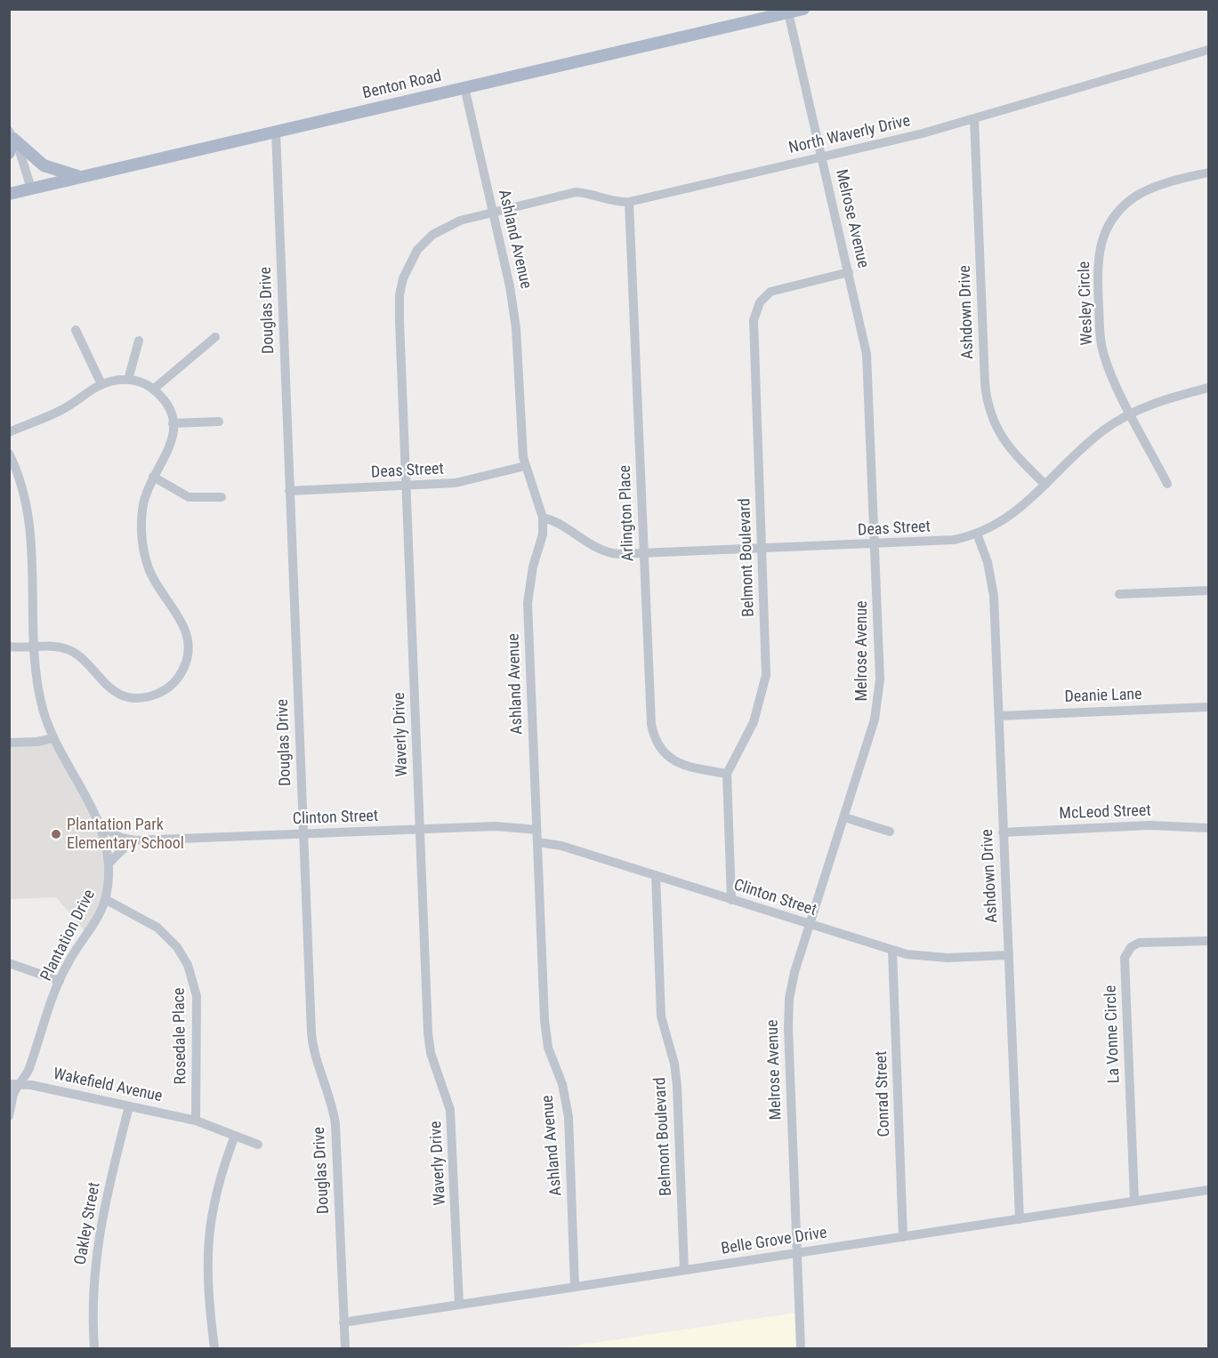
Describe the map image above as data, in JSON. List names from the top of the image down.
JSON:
{
  "streets": {
    "main road": ["Benton Road"],
    "street": [
      "North Waverly Drive",
      "Melrose Avenue",
      "Ashland Avenue",
      "Wesley Circle",
      "Douglas Drive",
      "Ashdown Drive",
      "Deas Street",
      "Arlington Place",
      "Belmont Boulevard",
      "Deanie Lane",
      "Waverly Drive",
      "McLeod Street",
      "Clinton Street",
      "Plantation Drive",
      "La Vonne Circle",
      "Rosedale Place",
      "Wakefield Avenue",
      "Conrad Street",
      "Oakley Street",
      "Belle Grove Drive"
    ]
  },
  "crossings": [
    ["Benton Road", "Melrose Avenue"],
    ["Benton Road", "Ashland Avenue"],
    ["Benton Road", "Douglas Drive"],
    ["North Waverly Drive", "Melrose Avenue"],
    ["North Waverly Drive", "Ashland Avenue"],
    ["North Waverly Drive", "Ashdown Drive"],
    ["North Waverly Drive", "Arlington Place"],
    ["North Waverly Drive", "Waverly Drive"],
    ["Melrose Avenue", "Deas Street"],
    ["Melrose Avenue", "Belmont Boulevard"],
    ["Melrose Avenue", "Clinton Street"],
    ["Melrose Avenue", "Belle Grove Drive"],
    ["Ashland Avenue", "Deas Street"],
    ["Ashland Avenue", "Waverly Drive"],
    ["Ashland Avenue", "Clinton Street"],
    ["Ashland Avenue", "Belle Grove Drive"],
    ["Wesley Circle", "Deas Street"],
    ["Douglas Drive", "Deas Street"],
    ["Douglas Drive", "Clinton Street"],
    ["Douglas Drive", "Belle Grove Drive"],
    ["Ashdown Drive", "Deas Street"],
    ["Ashdown Drive", "Deanie Lane"],
    ["Ashdown Drive", "McLeod Street"],
    ["Ashdown Drive", "Clinton Street"],
    ["Ashdown Drive", "Belle Grove Drive"],
    ["Deas Street", "Arlington Place"],
    ["Deas Street", "Belmont Boulevard"],
    ["Deas Street", "Waverly Drive"],
    ["Arlington Place", "Belmont Boulevard"],
    ["Belmont Boulevard", "Clinton Street"],
    ["Belmont Boulevard", "Belle Grove Drive"],
    ["Waverly Drive", "Clinton Street"],
    ["Waverly Drive", "Belle Grove Drive"],
    ["Clinton Street", "Plantation Drive"],
    ["Clinton Street", "Conrad Street"],
    ["Plantation Drive", "Rosedale Place"],
    ["Plantation Drive", "Wakefield Avenue"],
    ["La Vonne Circle", "Belle Grove Drive"],
    ["Rosedale Place", "Wakefield Avenue"],
    ["Wakefield Avenue", "Oakley Street"],
    ["Conrad Street", "Belle Grove Drive"]
  ],
  "places": ["Plantation Park Elementary School"]
}
